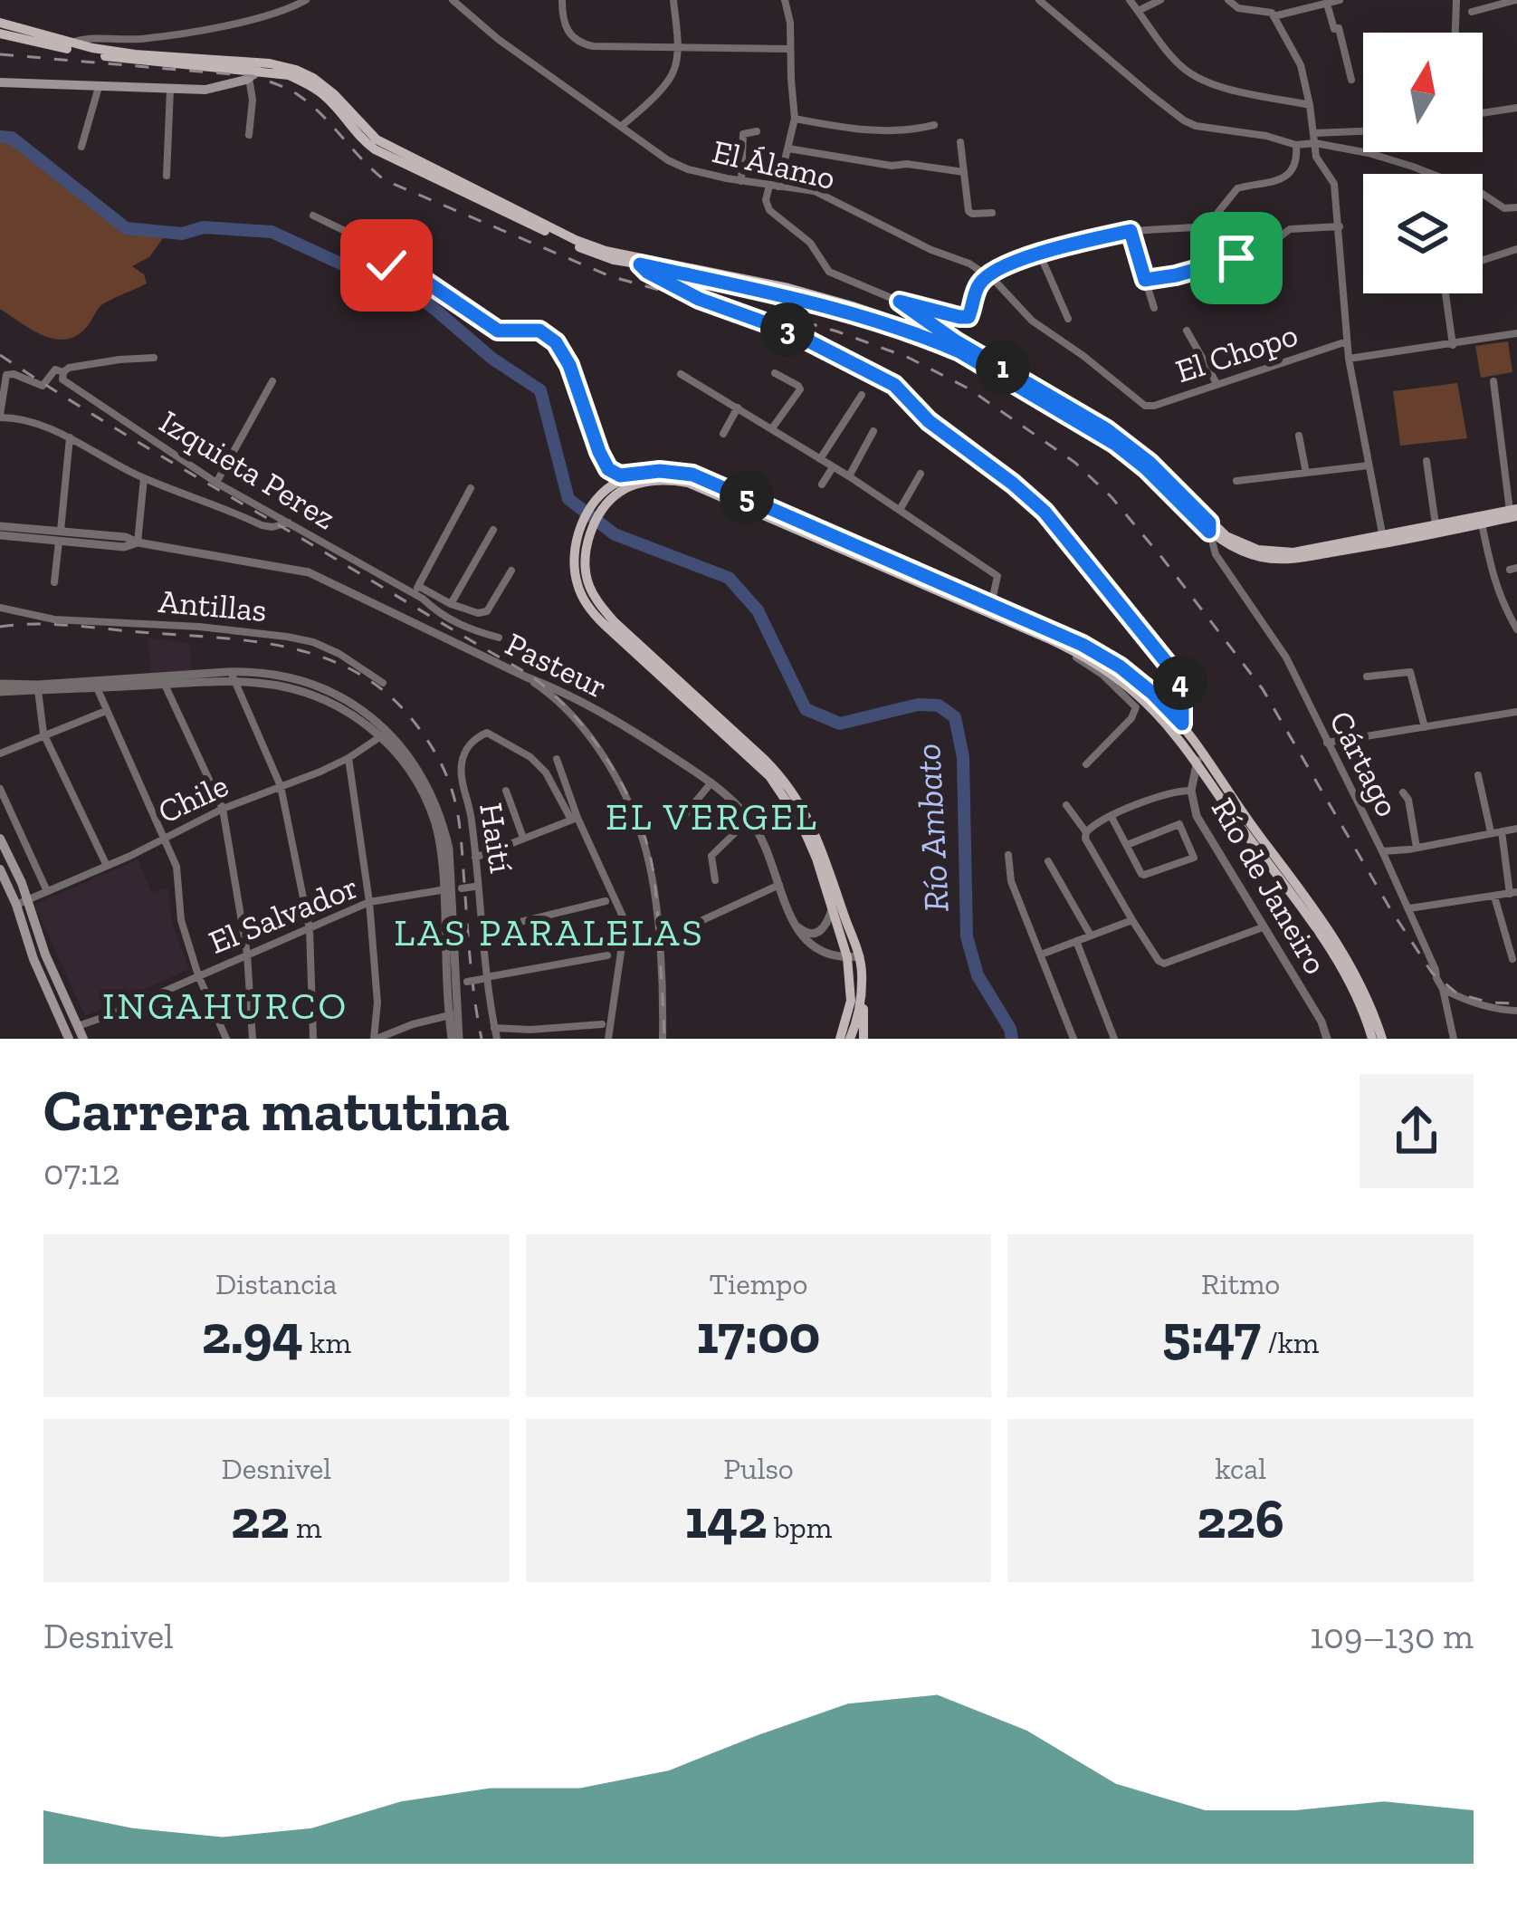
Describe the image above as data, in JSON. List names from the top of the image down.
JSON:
{
  "streets": {
    "street": [
      "El Álamo",
      "El Chopo",
      "Izquieta Perez",
      "Antillas",
      "Pasteur",
      "Cártago",
      "Chile",
      "Haití",
      "Río de Janeiro",
      "El Salvador"
    ]
  },
  "crossings": [
    ["El Álamo", "El Chopo"],
    ["Haití", "El Salvador"]
  ],
  "districts": ["EL VERGEL", "LAS PARALELAS", "INGAHURCO"],
  "water": ["Río Ambato"],
  "north": "top",
  "page": {
    "pins": [
      "3",
      "1",
      "5",
      "4"
    ],
    "heading": ["Carrera matutina", "07:12"],
    "stats": [
      ["Distancia", "2.94 km"],
      ["Tiempo", "17:00"],
      ["Ritmo", "5:47 /km"],
      ["Desnivel", "22 m"],
      ["Pulso", "142 bpm"],
      ["kcal", "226"]
    ],
    "chart": ["Desnivel", "109–130 m"]
  }
}
